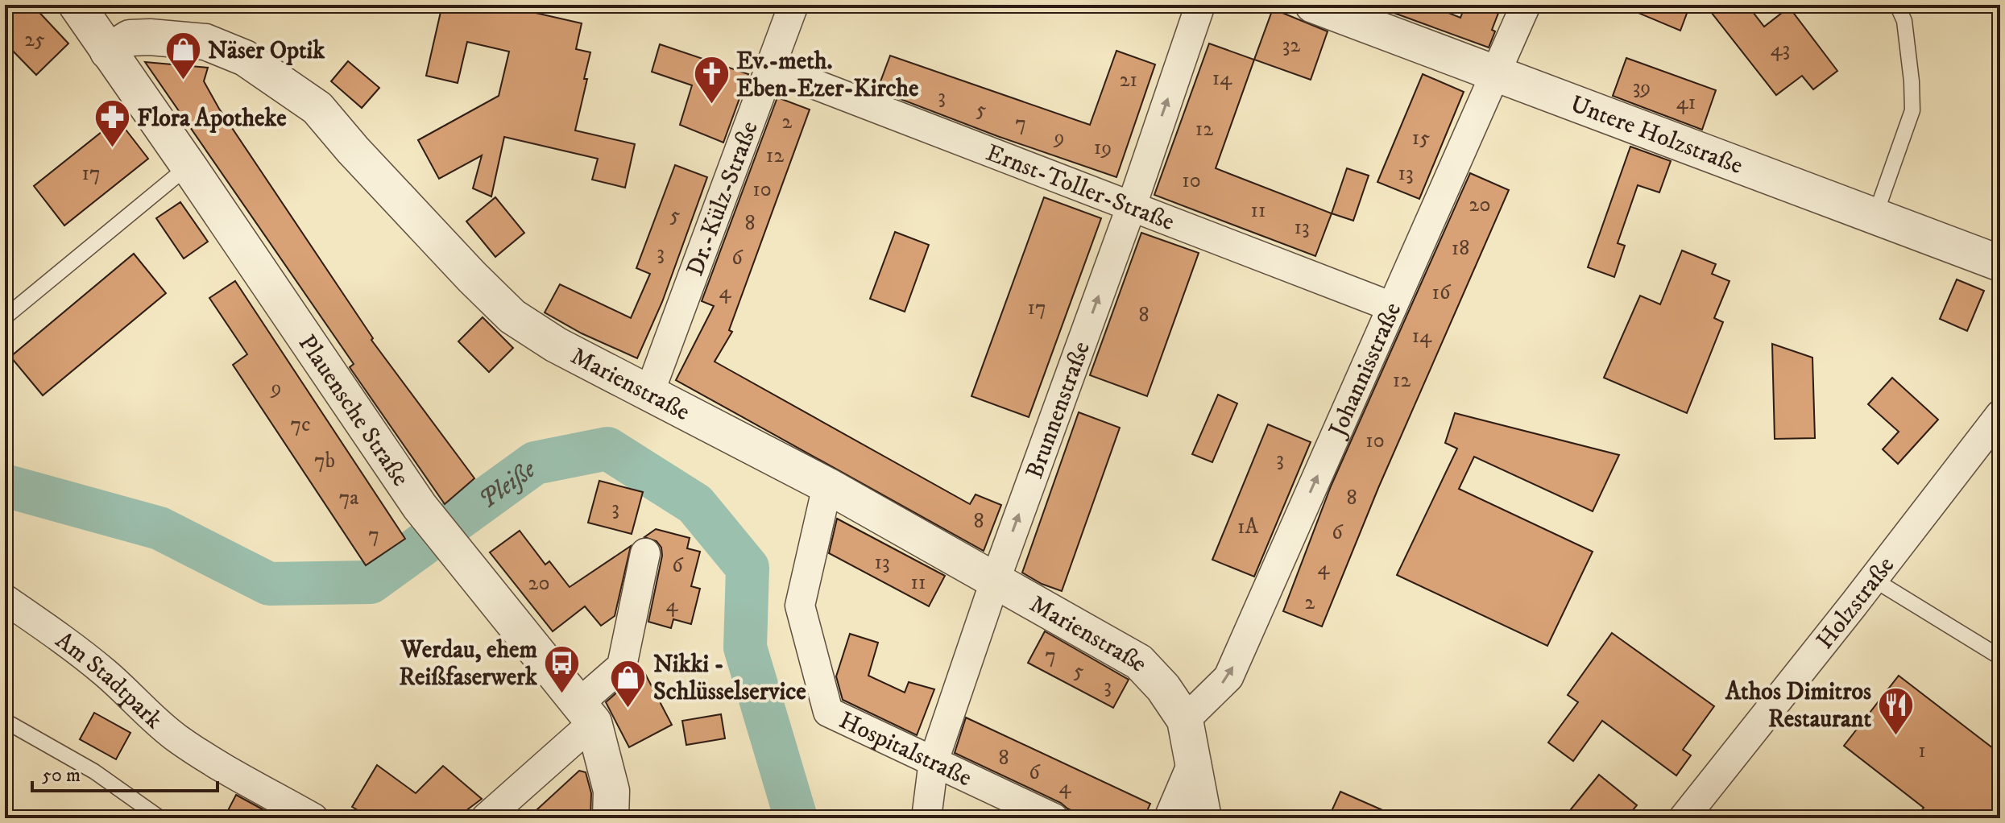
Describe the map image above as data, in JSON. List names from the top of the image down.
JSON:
{
  "streets": {
    "street": [
      "Untere Holzstraße",
      "Ernst-Toller-Straße",
      "Dr.-Külz-Straße",
      "Johannisstraße",
      "Marienstraße",
      "Plauensche Straße",
      "Brunnenstraße",
      "Holzstraße",
      "Am Stadtpark",
      "Hospitalstraße"
    ]
  },
  "crossings": [
    ["Untere Holzstraße", "Johannisstraße"],
    ["Ernst-Toller-Straße", "Dr.-Külz-Straße"],
    ["Ernst-Toller-Straße", "Johannisstraße"],
    ["Ernst-Toller-Straße", "Brunnenstraße"],
    ["Dr.-Külz-Straße", "Marienstraße"],
    ["Johannisstraße", "Marienstraße"],
    ["Marienstraße", "Plauensche Straße"],
    ["Marienstraße", "Brunnenstraße"],
    ["Marienstraße", "Hospitalstraße"],
    ["Brunnenstraße", "Hospitalstraße"]
  ],
  "one_way": ["Johannisstraße", "Brunnenstraße"],
  "water": ["Pleiße"],
  "places": {
    "shop": ["Näser Optik", "Nikki - Schlüsselservice"],
    "church": ["Ev.-meth. Eben-Ezer-Kirche"],
    "pharmacy": ["Flora Apotheke"],
    "bus stop": ["Werdau, ehem Reißfaserwerk"],
    "restaurant": ["Athos Dimitros Restaurant"]
  },
  "house_numbers": [
    "25",
    "32",
    "43",
    "14",
    "21",
    "39",
    "3",
    "41",
    "5",
    "2",
    "7",
    "12",
    "9",
    "15",
    "19",
    "12",
    "17",
    "13",
    "10",
    "10",
    "20",
    "11",
    "5",
    "8",
    "13",
    "18",
    "3",
    "6",
    "4",
    "16",
    "17",
    "8",
    "14",
    "12",
    "9",
    "7c",
    "10",
    "3",
    "7b",
    "7a",
    "8",
    "3",
    "8",
    "1A",
    "6",
    "7",
    "13",
    "6",
    "4",
    "11",
    "20",
    "2",
    "4",
    "7",
    "5",
    "3",
    "1",
    "8",
    "6",
    "4"
  ],
  "scale_bar": "50 m"
}
